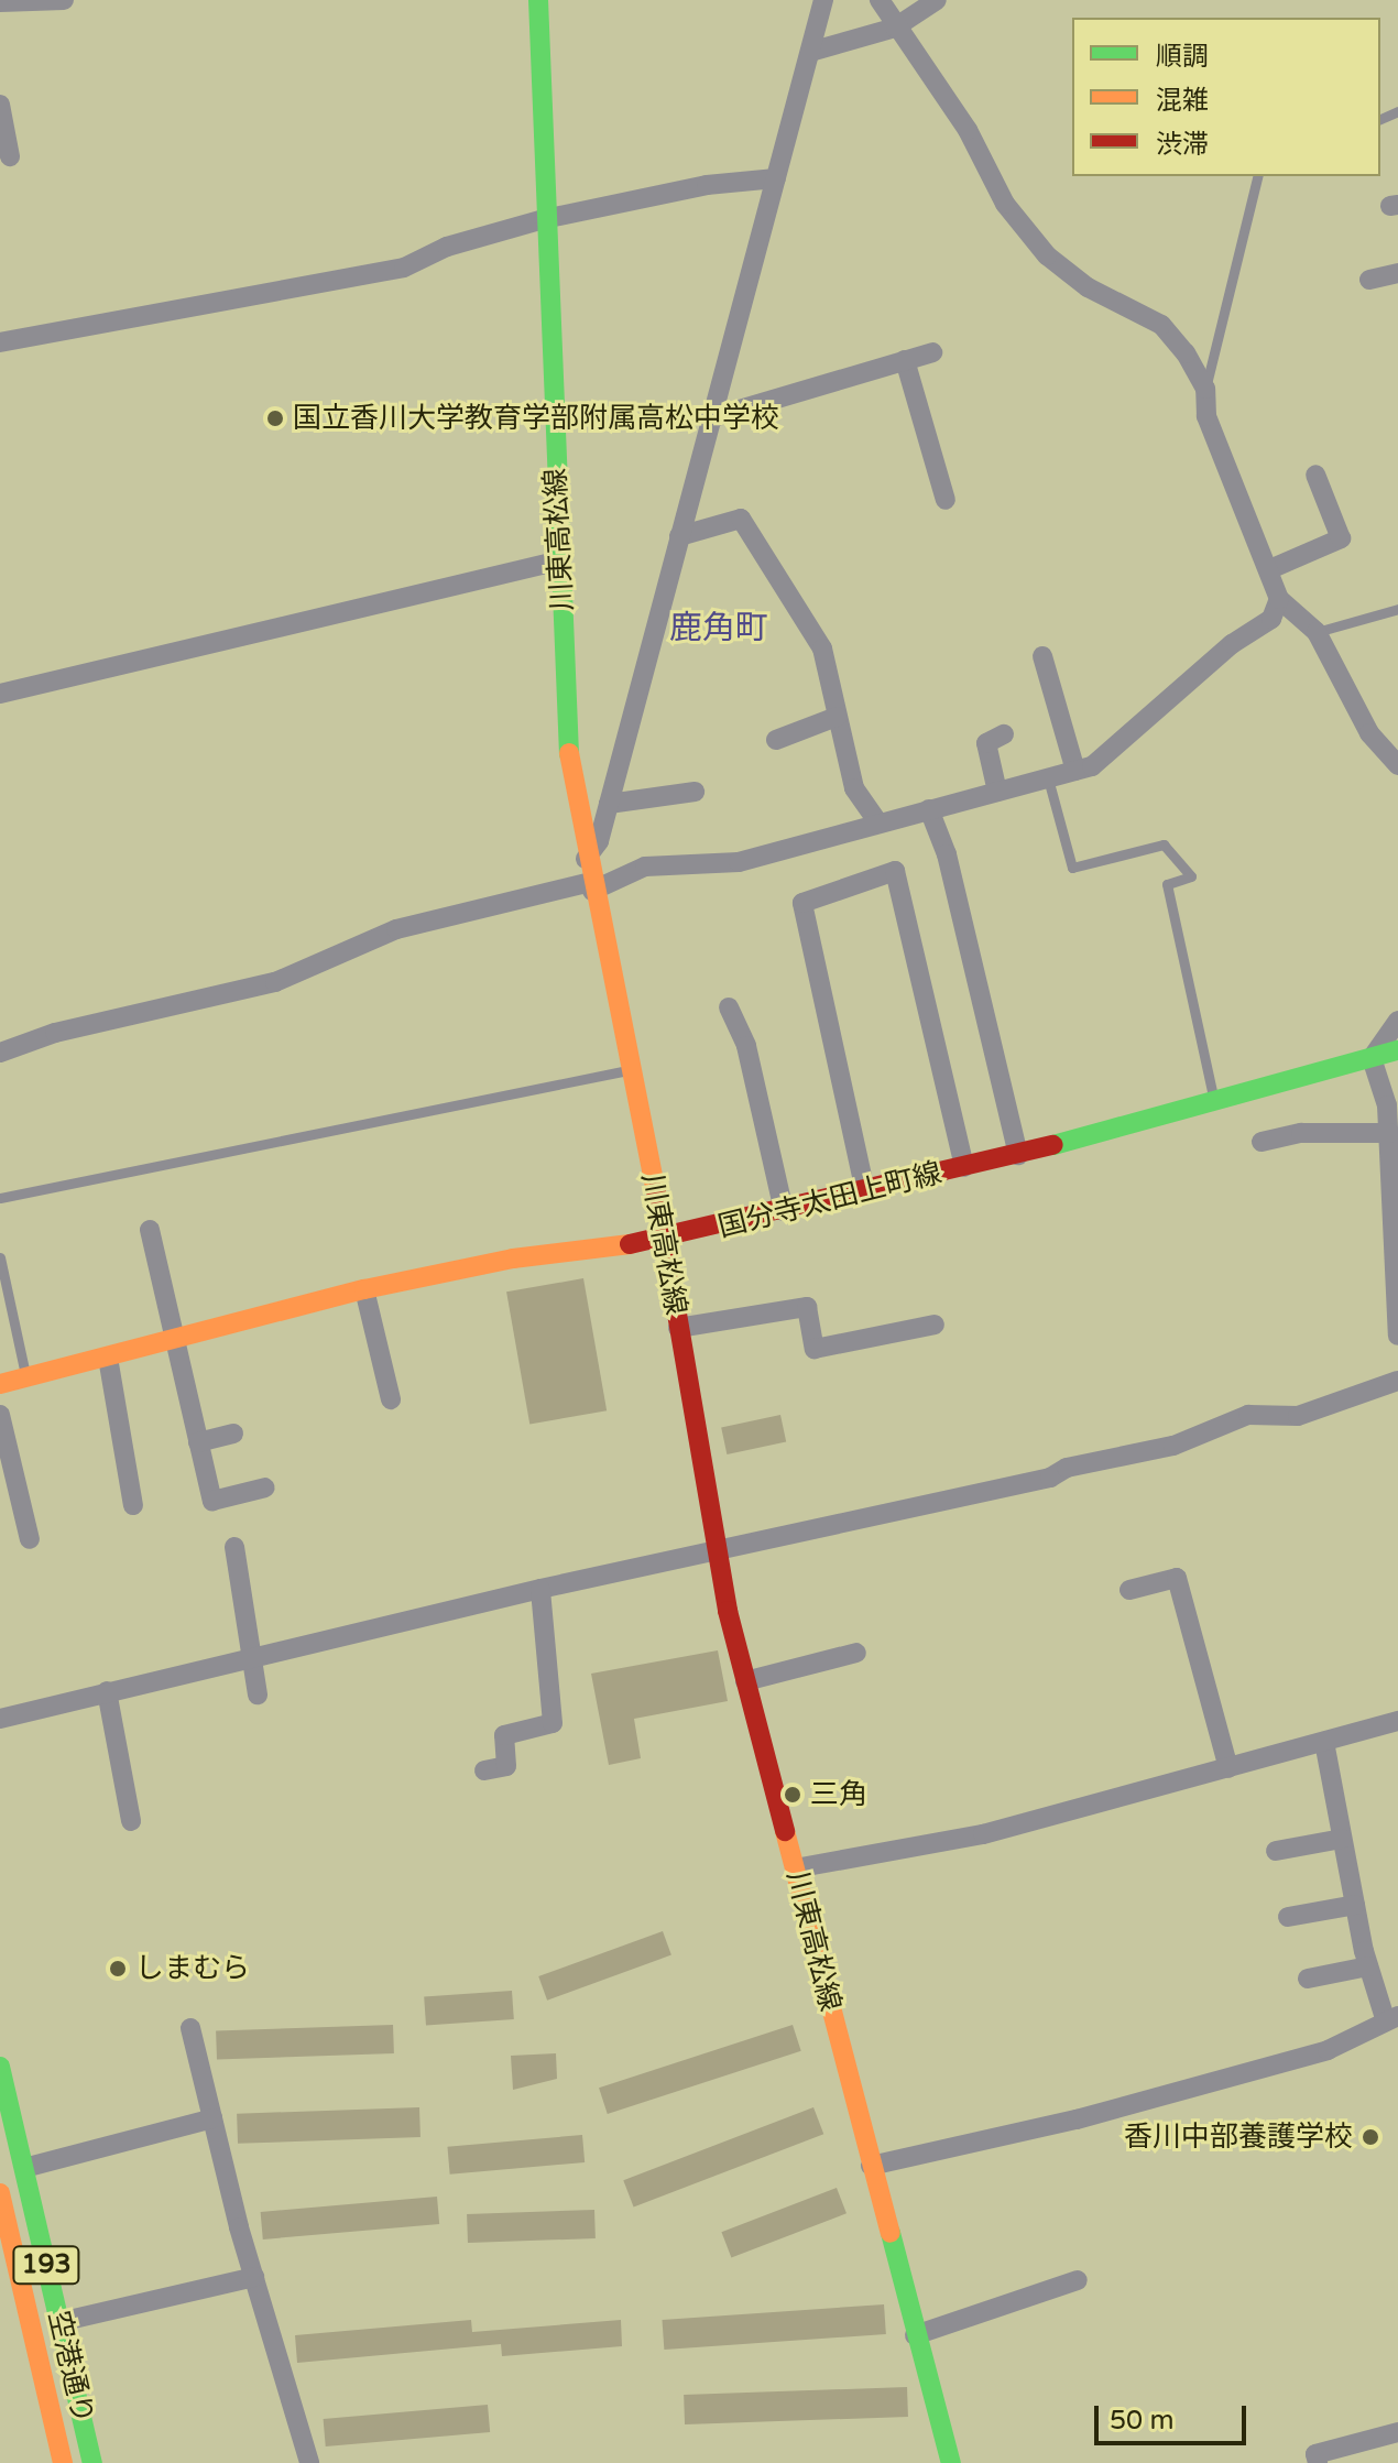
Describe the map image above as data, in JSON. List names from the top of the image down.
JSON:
{
  "streets": {
    "main road": [
      "川東高松線",
      "国分寺太田上町線",
      "193",
      "空港通り"
    ]
  },
  "crossings": [
    ["川東高松線", "国分寺太田上町線"]
  ],
  "districts": ["鹿角町"],
  "places": [
    "国立香川大学教育学部附属高松中学校",
    "三角",
    "しまむら",
    "香川中部養護学校"
  ],
  "legend": ["順調", "混雑", "渋滞"],
  "scale_bar": "50 m"
}
